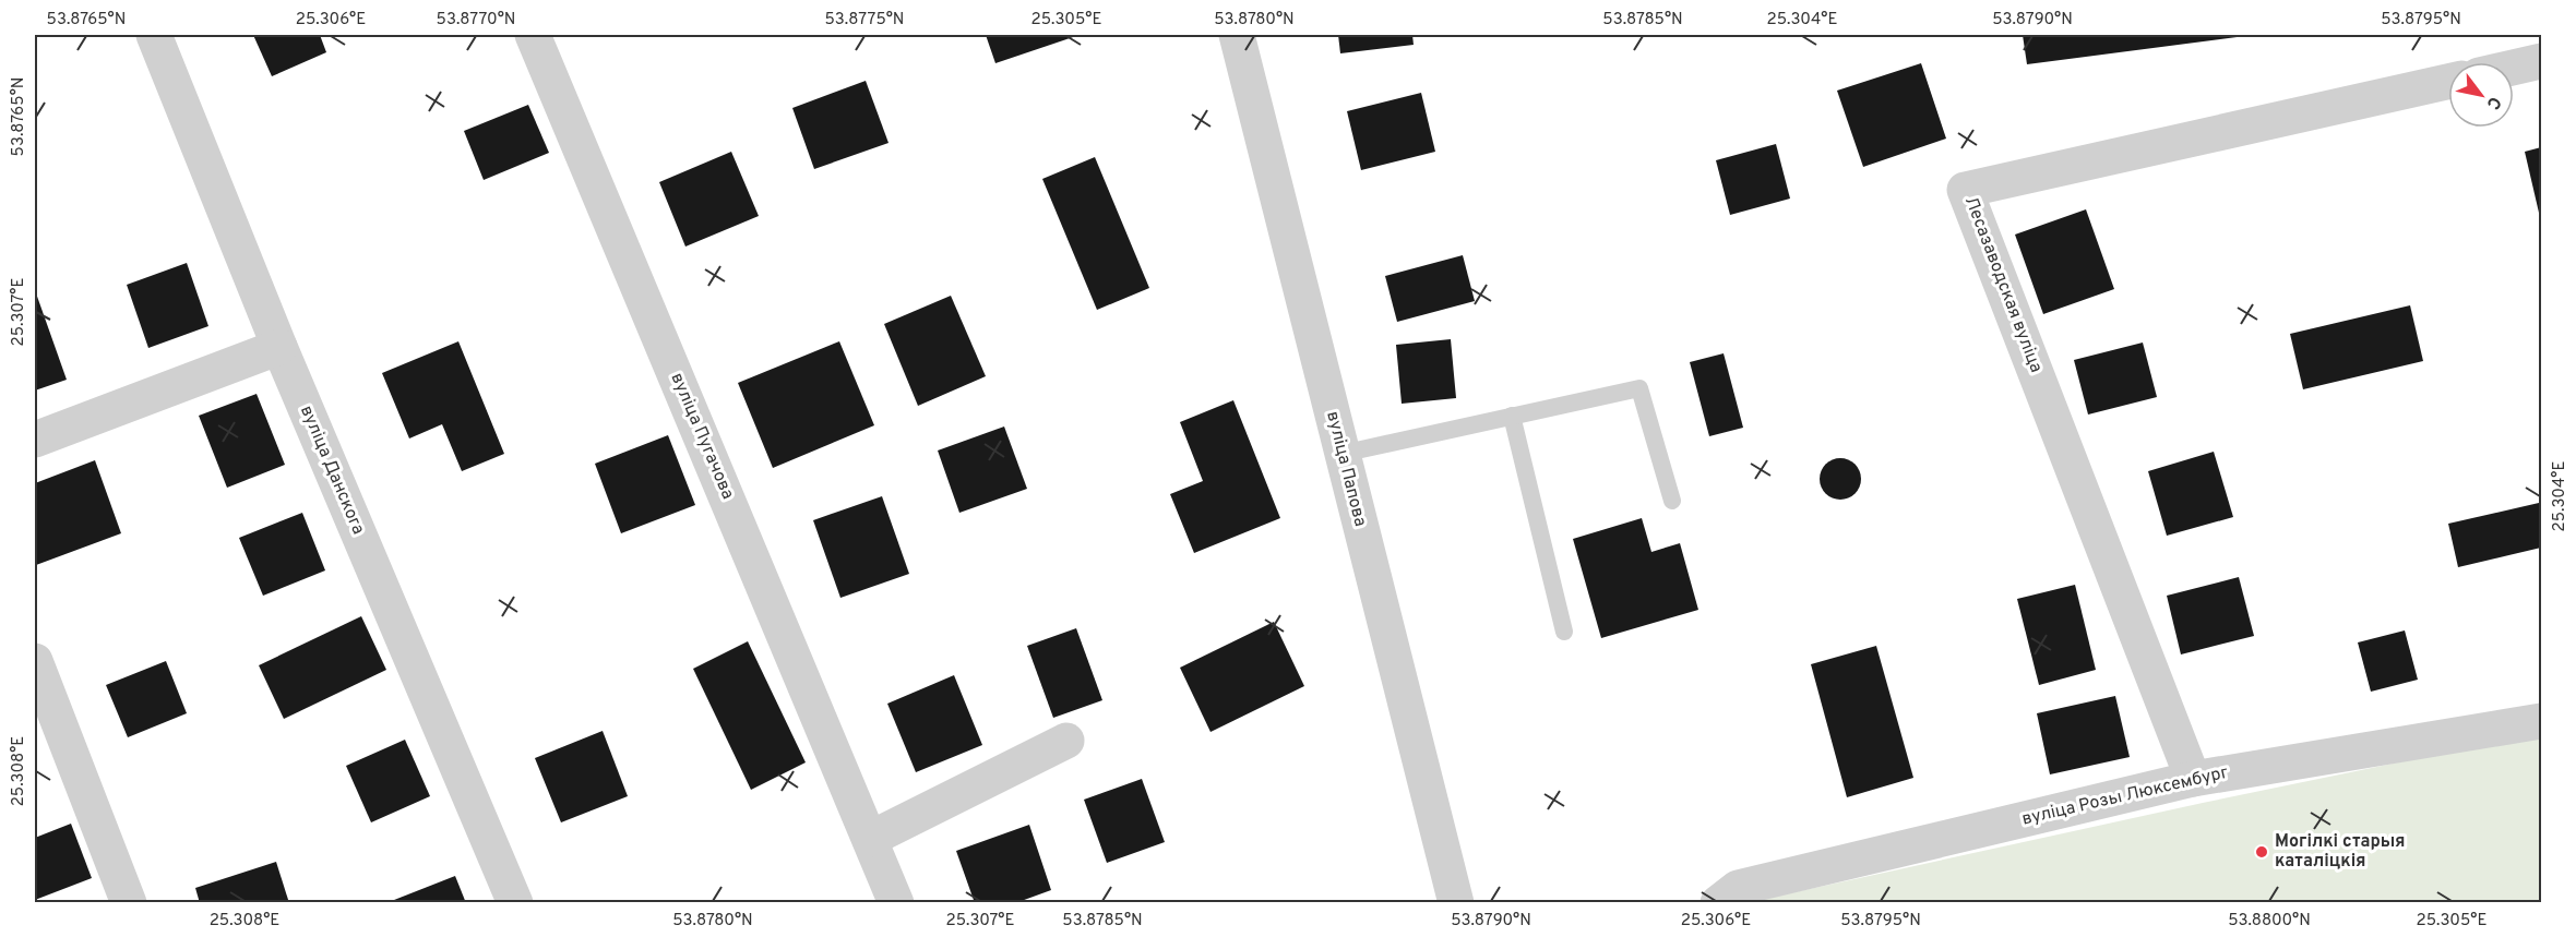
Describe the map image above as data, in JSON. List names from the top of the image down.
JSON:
{
  "streets": {
    "street": [
      "Лесазаводская вуліца",
      "вуліца Пугачова",
      "вуліца Папова",
      "вуліца Данскога",
      "вуліца Розы Люксембург"
    ]
  },
  "crossings": [
    ["Лесазаводская вуліца", "вуліца Розы Люксембург"]
  ],
  "places": ["Могілкі старыя каталіцкія"],
  "north": "bottom right",
  "coordinates": [
    "53.8765°N",
    "25.306°E",
    "53.8770°N",
    "53.8775°N",
    "25.305°E",
    "53.8780°N",
    "53.8785°N",
    "25.304°E",
    "53.8790°N",
    "53.8795°N",
    "25.307°E",
    "25.308°E",
    "53.8800°N"
  ]
}
